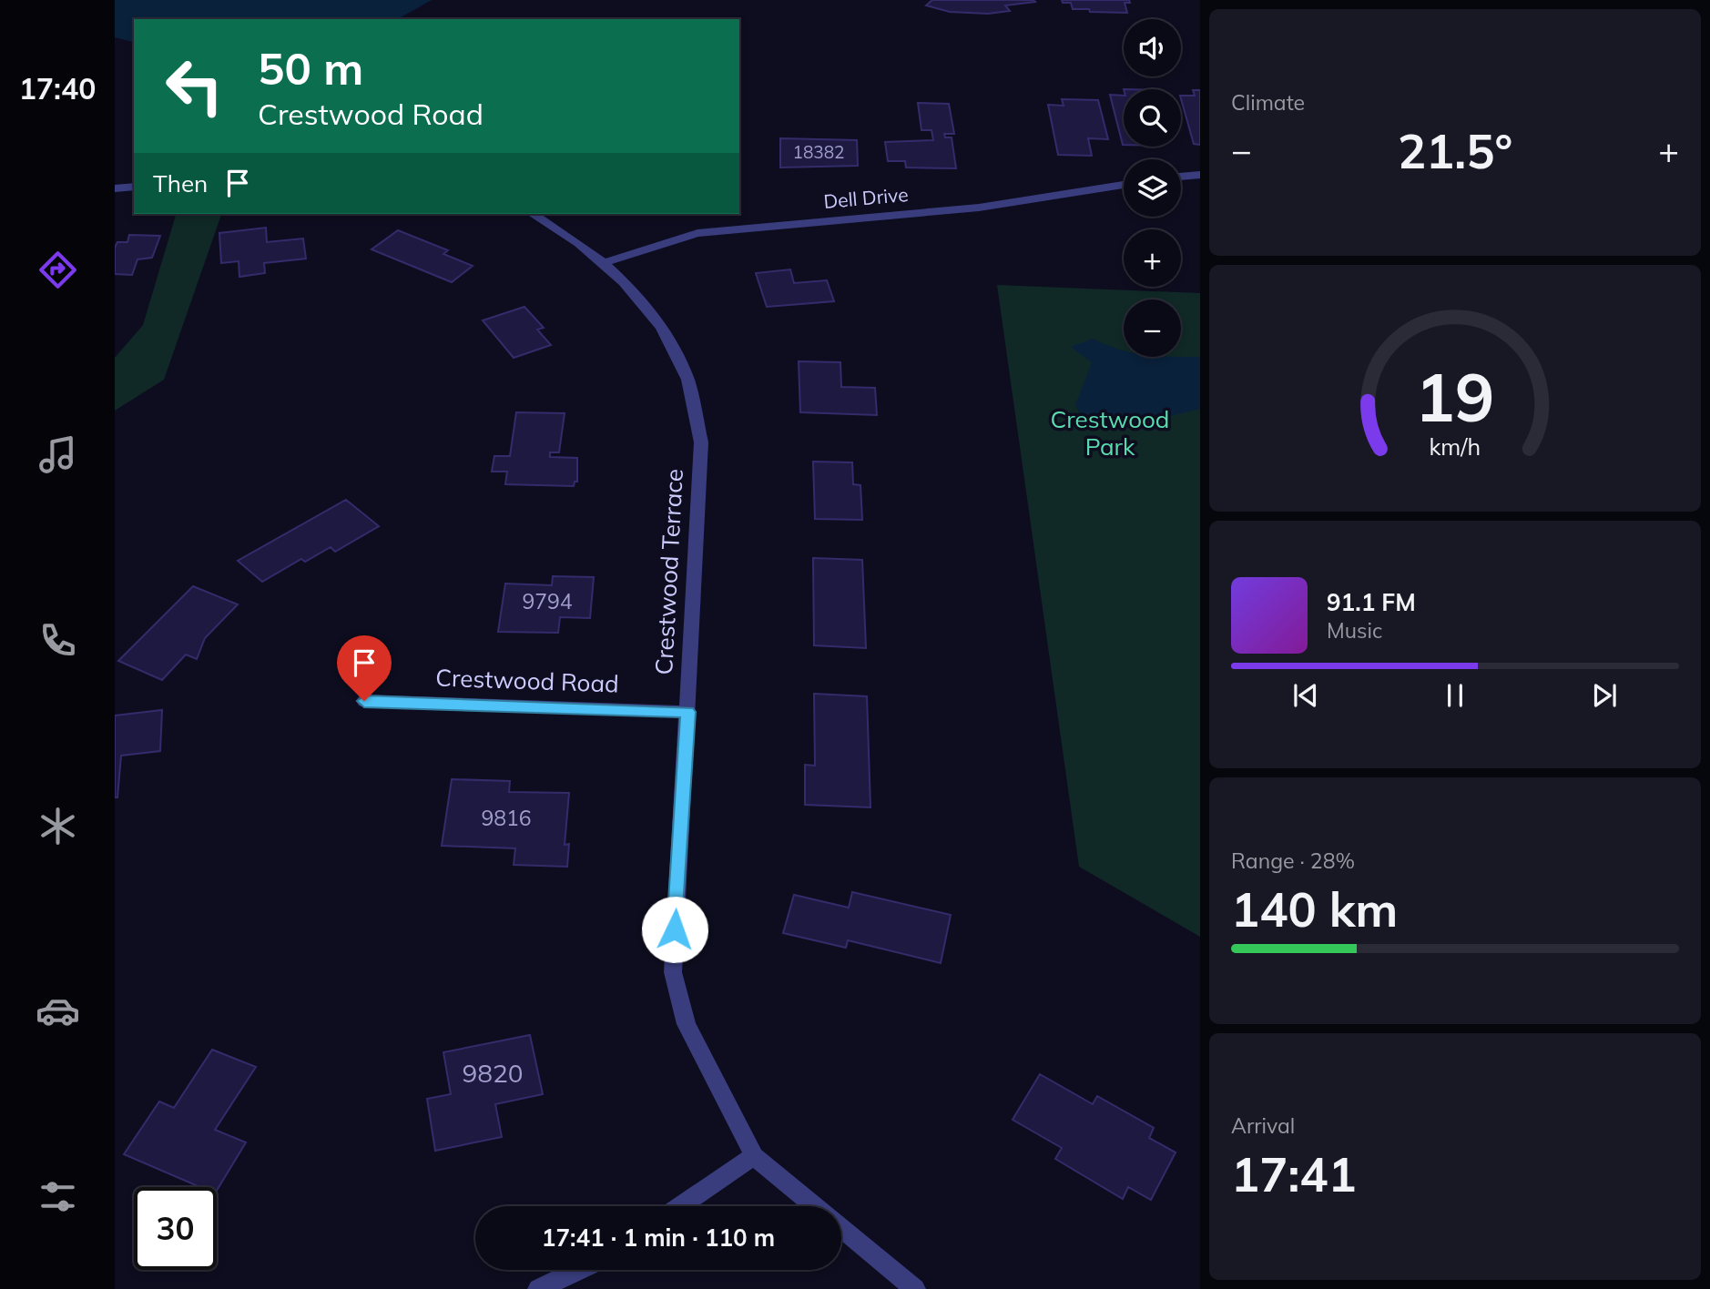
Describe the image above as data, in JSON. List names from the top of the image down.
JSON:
{
  "streets": {
    "street": ["Dell Drive", "Crestwood Terrace", "Crestwood Road"]
  },
  "crossings": [
    ["Dell Drive", "Crestwood Terrace"],
    ["Crestwood Terrace", "Crestwood Road"]
  ],
  "parks": ["Crestwood Park"],
  "house_numbers": [
    "18382",
    "9794",
    "9816",
    "9820"
  ],
  "page": {
    "tabs": "17:40",
    "tile": [
      "Climate",
      ["Range · 28%", "140 km"],
      ["Arrival", "17:41"]
    ],
    "map_buttons": ["+", "−"],
    "turn": ["50 m", "Crestwood Road"],
    "heat": ["−", "21.5°", "+"],
    "then": "Then",
    "song": ["91.1 FM", "Music"],
    "limit": "30",
    "trip": "17:41 · 1 min · 110 m",
    "gauge": ["19", "km/h"]
  }
}
